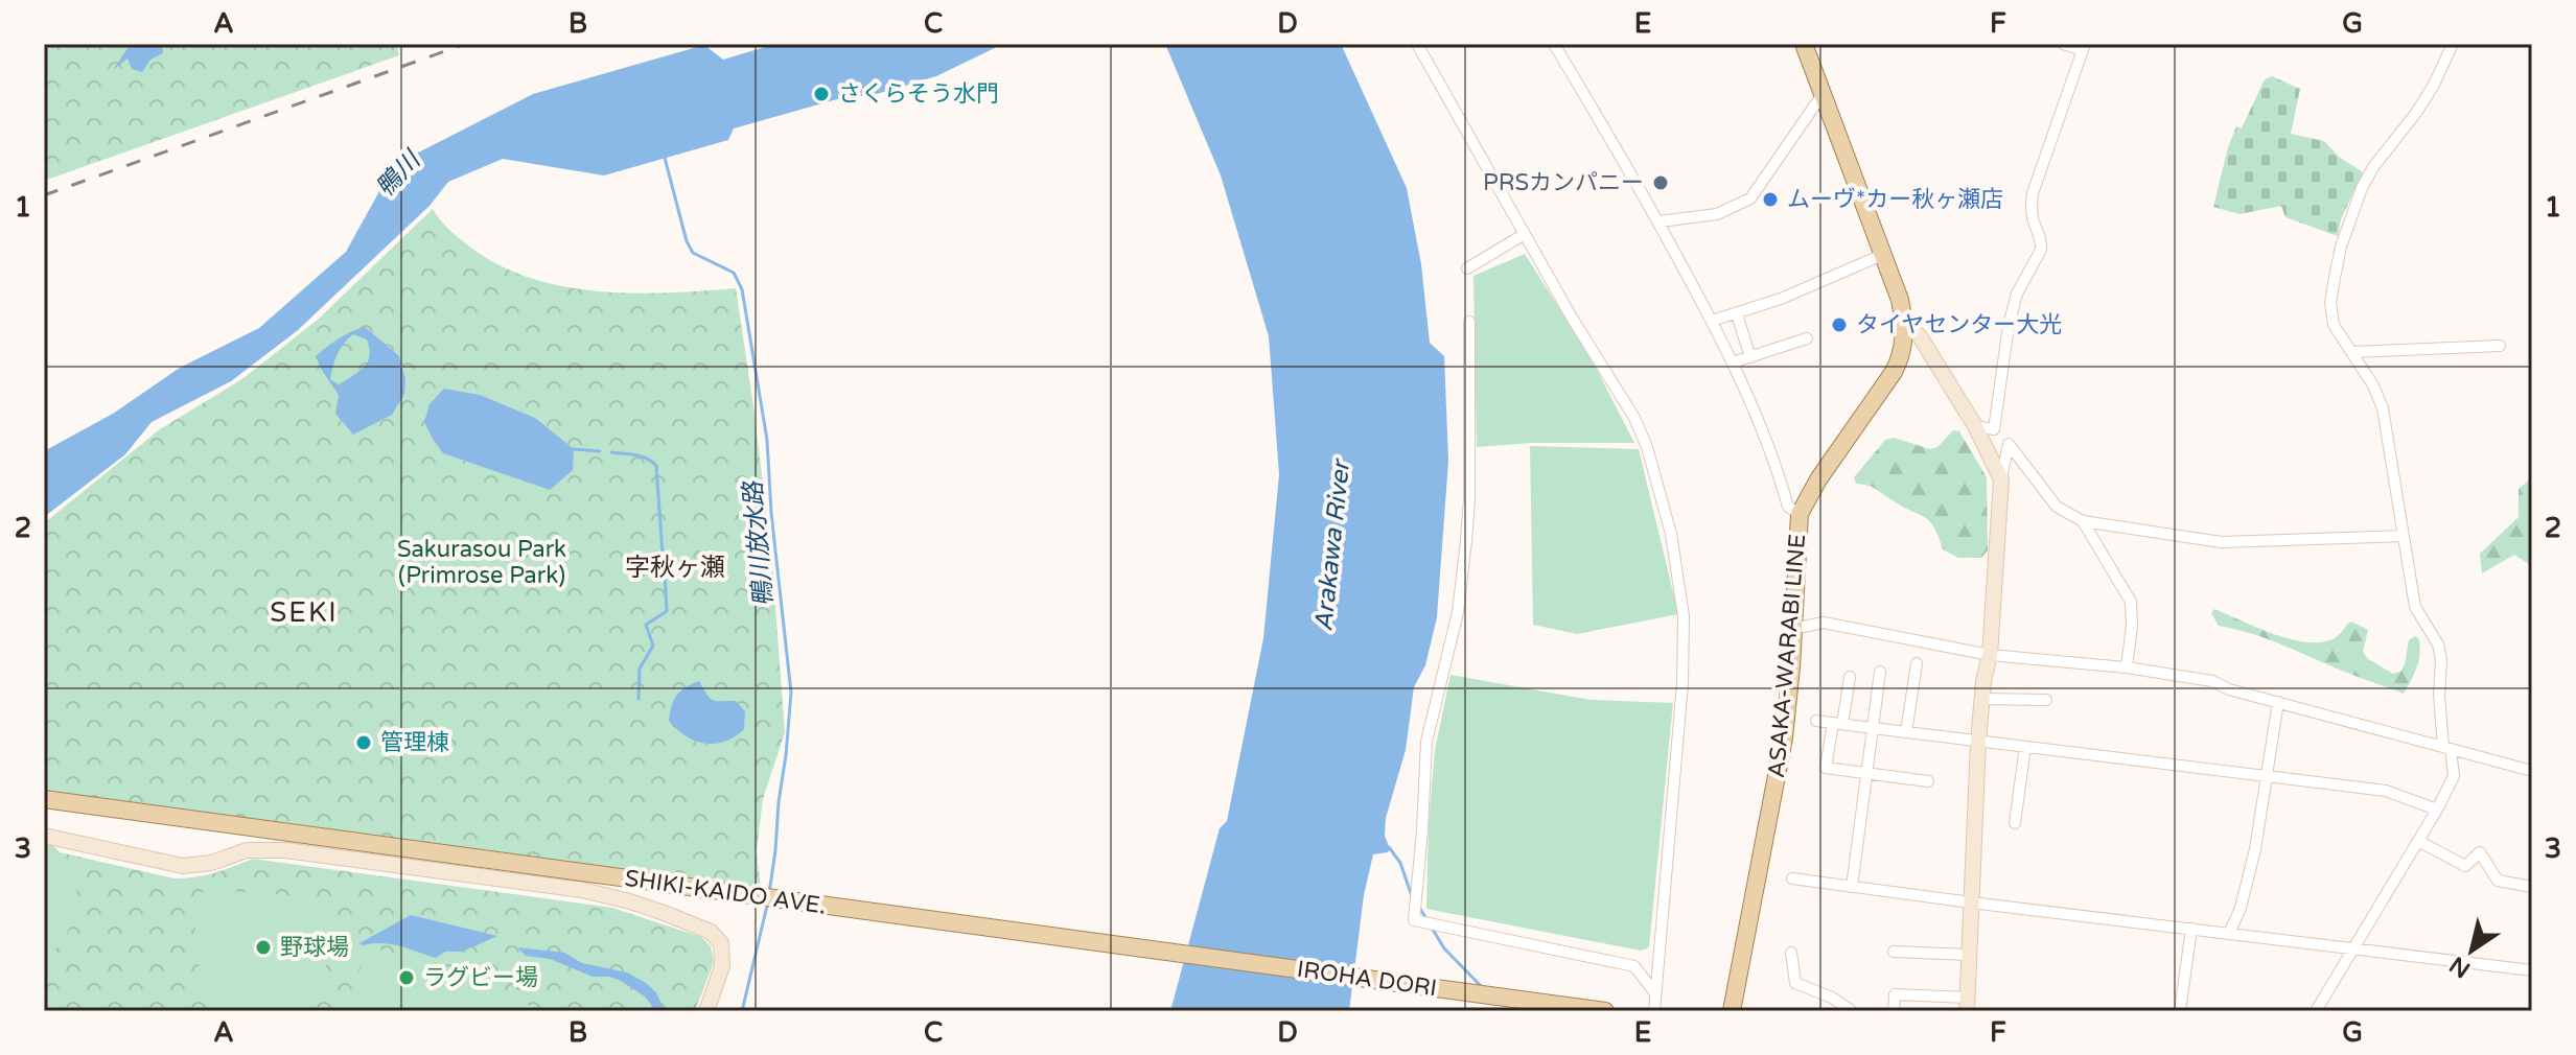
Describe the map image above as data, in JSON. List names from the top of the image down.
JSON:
{
  "streets": {
    "main road": ["ASAKA-WARABI LINE", "SHIKI-KAIDO AVE.", "IROHA DORI"]
  },
  "crossings": [
    ["SHIKI-KAIDO AVE.", "IROHA DORI"]
  ],
  "districts": ["字秋ヶ瀬", "SEKI"],
  "water": ["鴨川", "鴨川放水路", "Arakawa River"],
  "parks": ["Sakurasou Park (Primrose Park)"],
  "places": [
    "さくらそう水門",
    "PRSカンパニー",
    "ムーヴ*カー秋ヶ瀬店",
    "タイヤセンター大光",
    "管理棟",
    "野球場",
    "ラグビー場"
  ],
  "north": "bottom left",
  "grid": {
    "columns": [
      "A",
      "B",
      "C",
      "D",
      "E",
      "F",
      "G"
    ],
    "rows": ["1", "2", "3"]
  }
}
